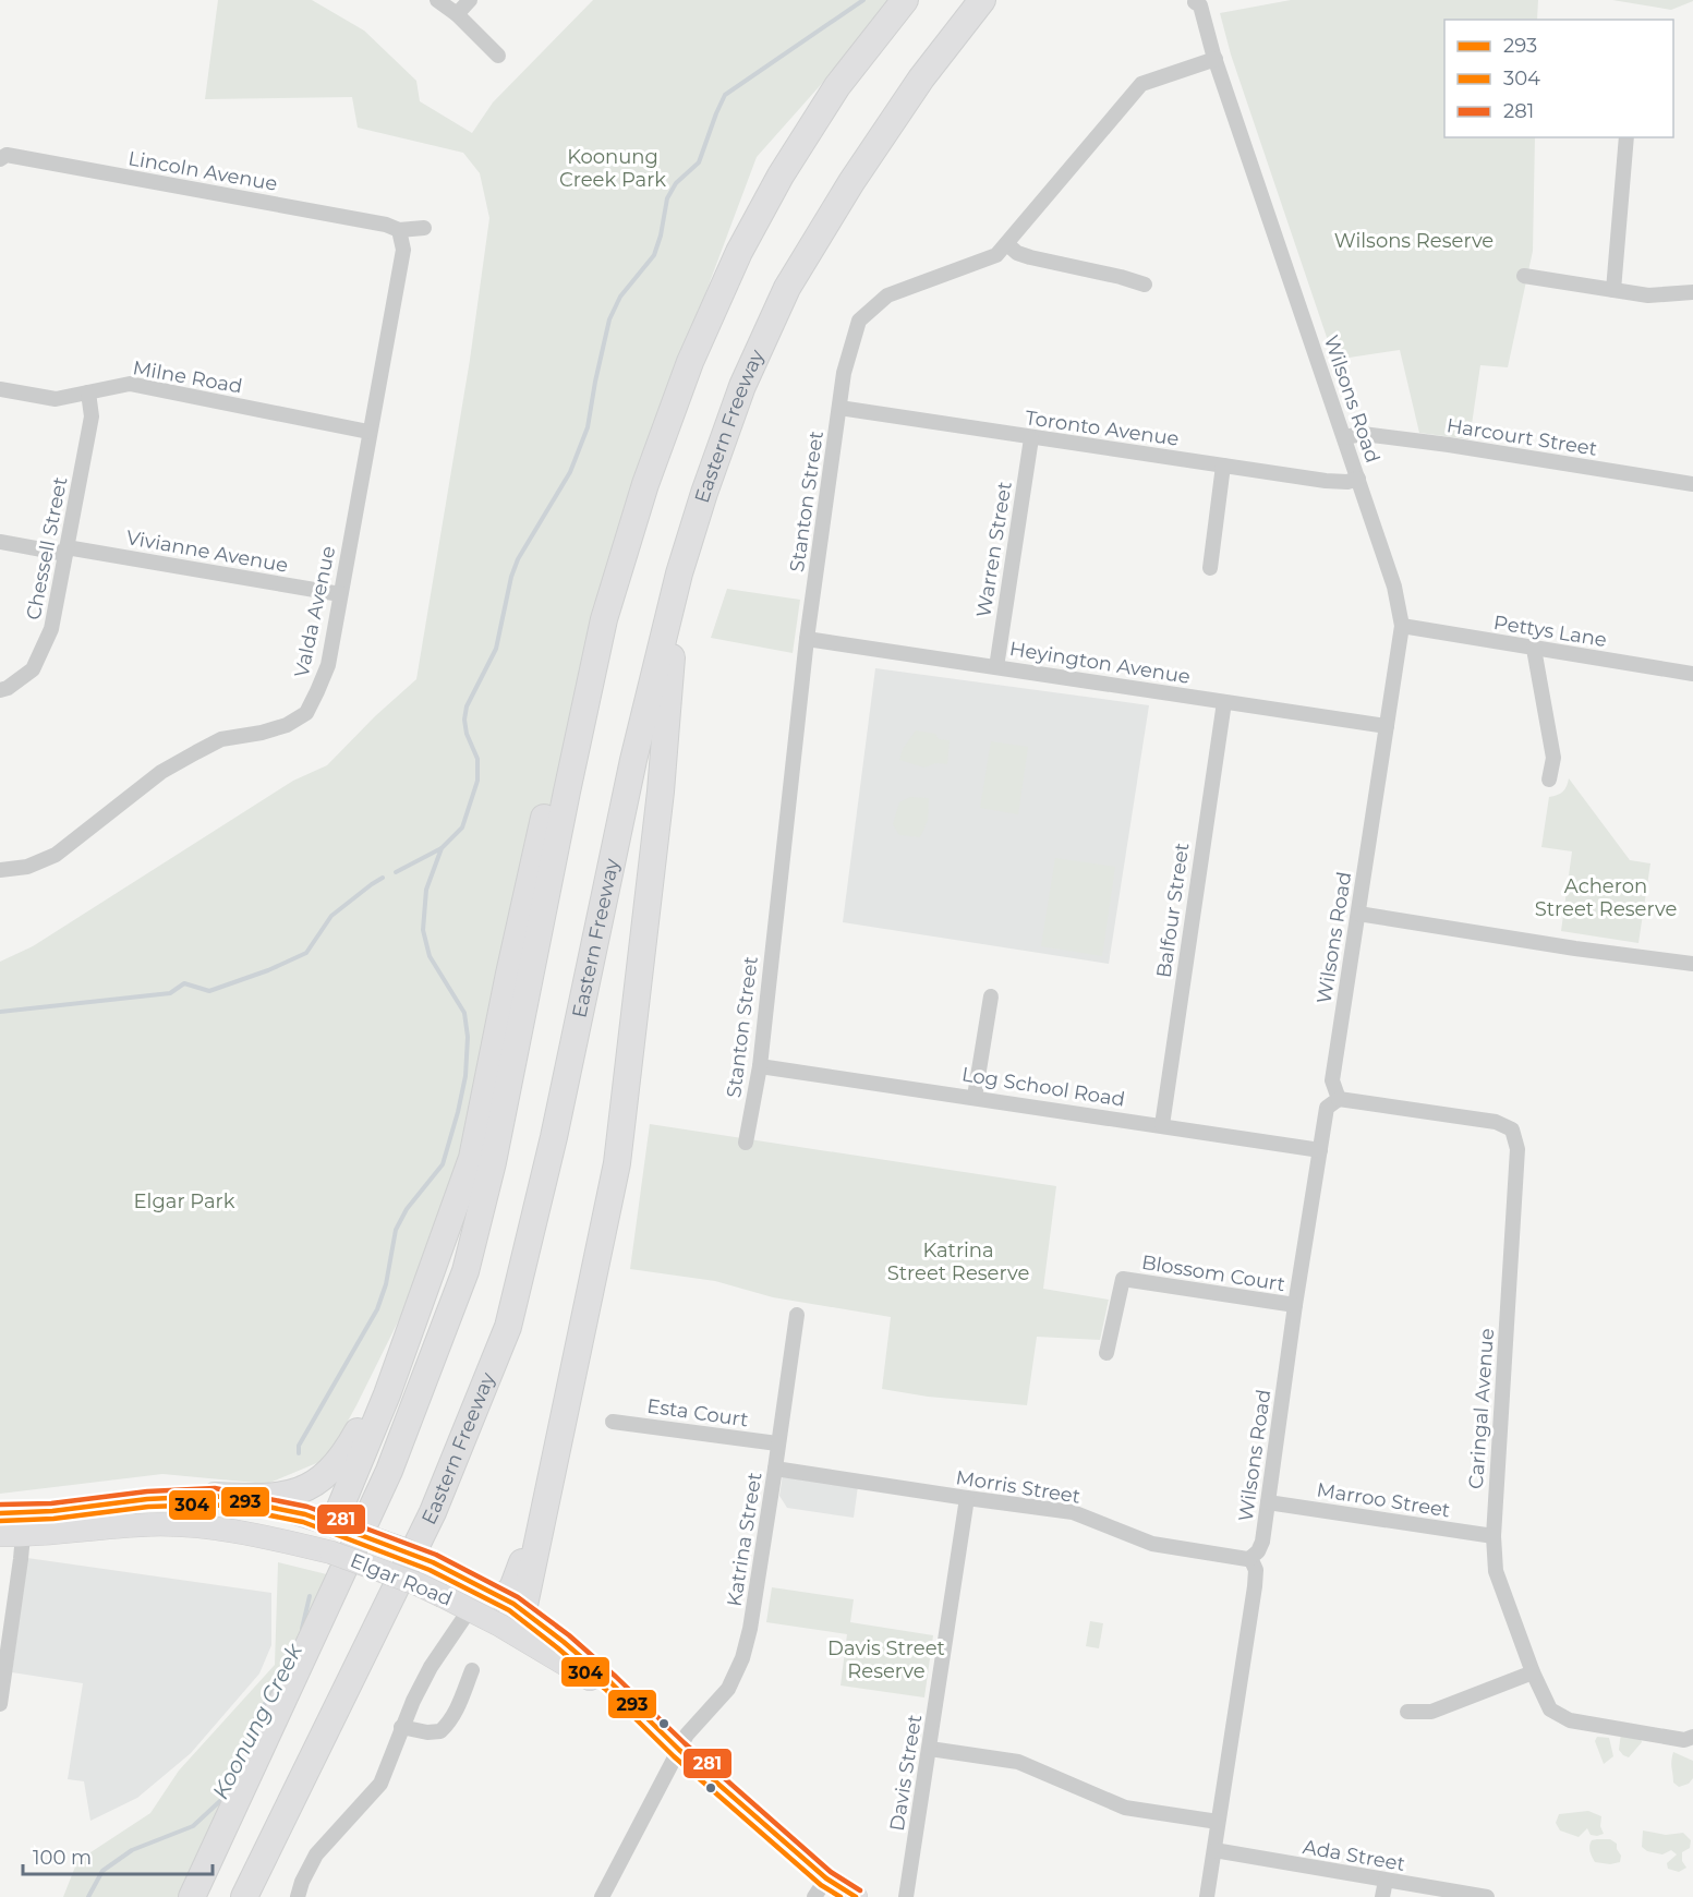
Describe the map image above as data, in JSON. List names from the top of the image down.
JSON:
{
  "streets": {
    "highway": ["Eastern Freeway"],
    "main road": ["Elgar Road"],
    "street": [
      "Lincoln Avenue",
      "Milne Road",
      "Wilsons Road",
      "Toronto Avenue",
      "Harcourt Street",
      "Stanton Street",
      "Chessell Street",
      "Warren Street",
      "Vivianne Avenue",
      "Valda Avenue",
      "Pettys Lane",
      "Heyington Avenue",
      "Balfour Street",
      "Log School Road",
      "Blossom Court",
      "Caringal Avenue",
      "Esta Court",
      "Morris Street",
      "Marroo Street",
      "Katrina Street",
      "Davis Street",
      "Ada Street"
    ]
  },
  "crossings": [
    ["Lincoln Avenue", "Valda Avenue"],
    ["Milne Road", "Chessell Street"],
    ["Milne Road", "Valda Avenue"],
    ["Wilsons Road", "Toronto Avenue"],
    ["Wilsons Road", "Harcourt Street"],
    ["Wilsons Road", "Stanton Street"],
    ["Wilsons Road", "Pettys Lane"],
    ["Wilsons Road", "Heyington Avenue"],
    ["Wilsons Road", "Log School Road"],
    ["Wilsons Road", "Blossom Court"],
    ["Wilsons Road", "Caringal Avenue"],
    ["Wilsons Road", "Morris Street"],
    ["Wilsons Road", "Marroo Street"],
    ["Wilsons Road", "Ada Street"],
    ["Toronto Avenue", "Stanton Street"],
    ["Toronto Avenue", "Warren Street"],
    ["Stanton Street", "Heyington Avenue"],
    ["Stanton Street", "Log School Road"],
    ["Chessell Street", "Vivianne Avenue"],
    ["Warren Street", "Heyington Avenue"],
    ["Vivianne Avenue", "Valda Avenue"],
    ["Heyington Avenue", "Balfour Street"],
    ["Balfour Street", "Log School Road"],
    ["Caringal Avenue", "Marroo Street"],
    ["Esta Court", "Katrina Street"],
    ["Morris Street", "Katrina Street"],
    ["Morris Street", "Davis Street"],
    ["Katrina Street", "Elgar Road"]
  ],
  "water": ["Koonung Creek"],
  "parks": [
    "Koonung Creek Park",
    "Wilsons Reserve",
    "Acheron Street Reserve",
    "Elgar Park",
    "Katrina Street Reserve",
    "Davis Street Reserve"
  ],
  "lines": ["transit line 281", "transit line 293", "transit line 304"],
  "legend": ["293", "304", "281"],
  "scale_bar": "100 m"
}
